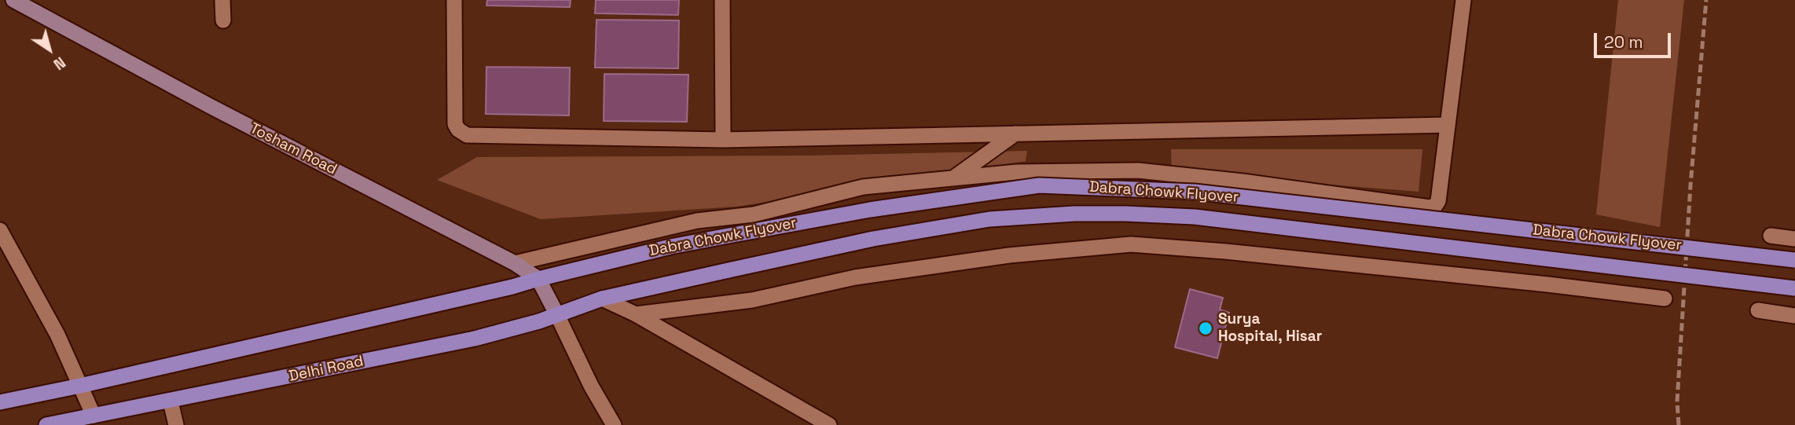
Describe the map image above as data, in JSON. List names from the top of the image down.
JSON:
{
  "streets": {
    "main road": ["Tosham Road", "Dabra Chowk Flyover", "Delhi Road"]
  },
  "crossings": [
    ["Tosham Road", "Dabra Chowk Flyover"],
    ["Tosham Road", "Delhi Road"],
    ["Dabra Chowk Flyover", "Delhi Road"]
  ],
  "places": ["Surya Hospital, Hisar"],
  "scale_bar": "20 m",
  "north": "bottom right"
}
